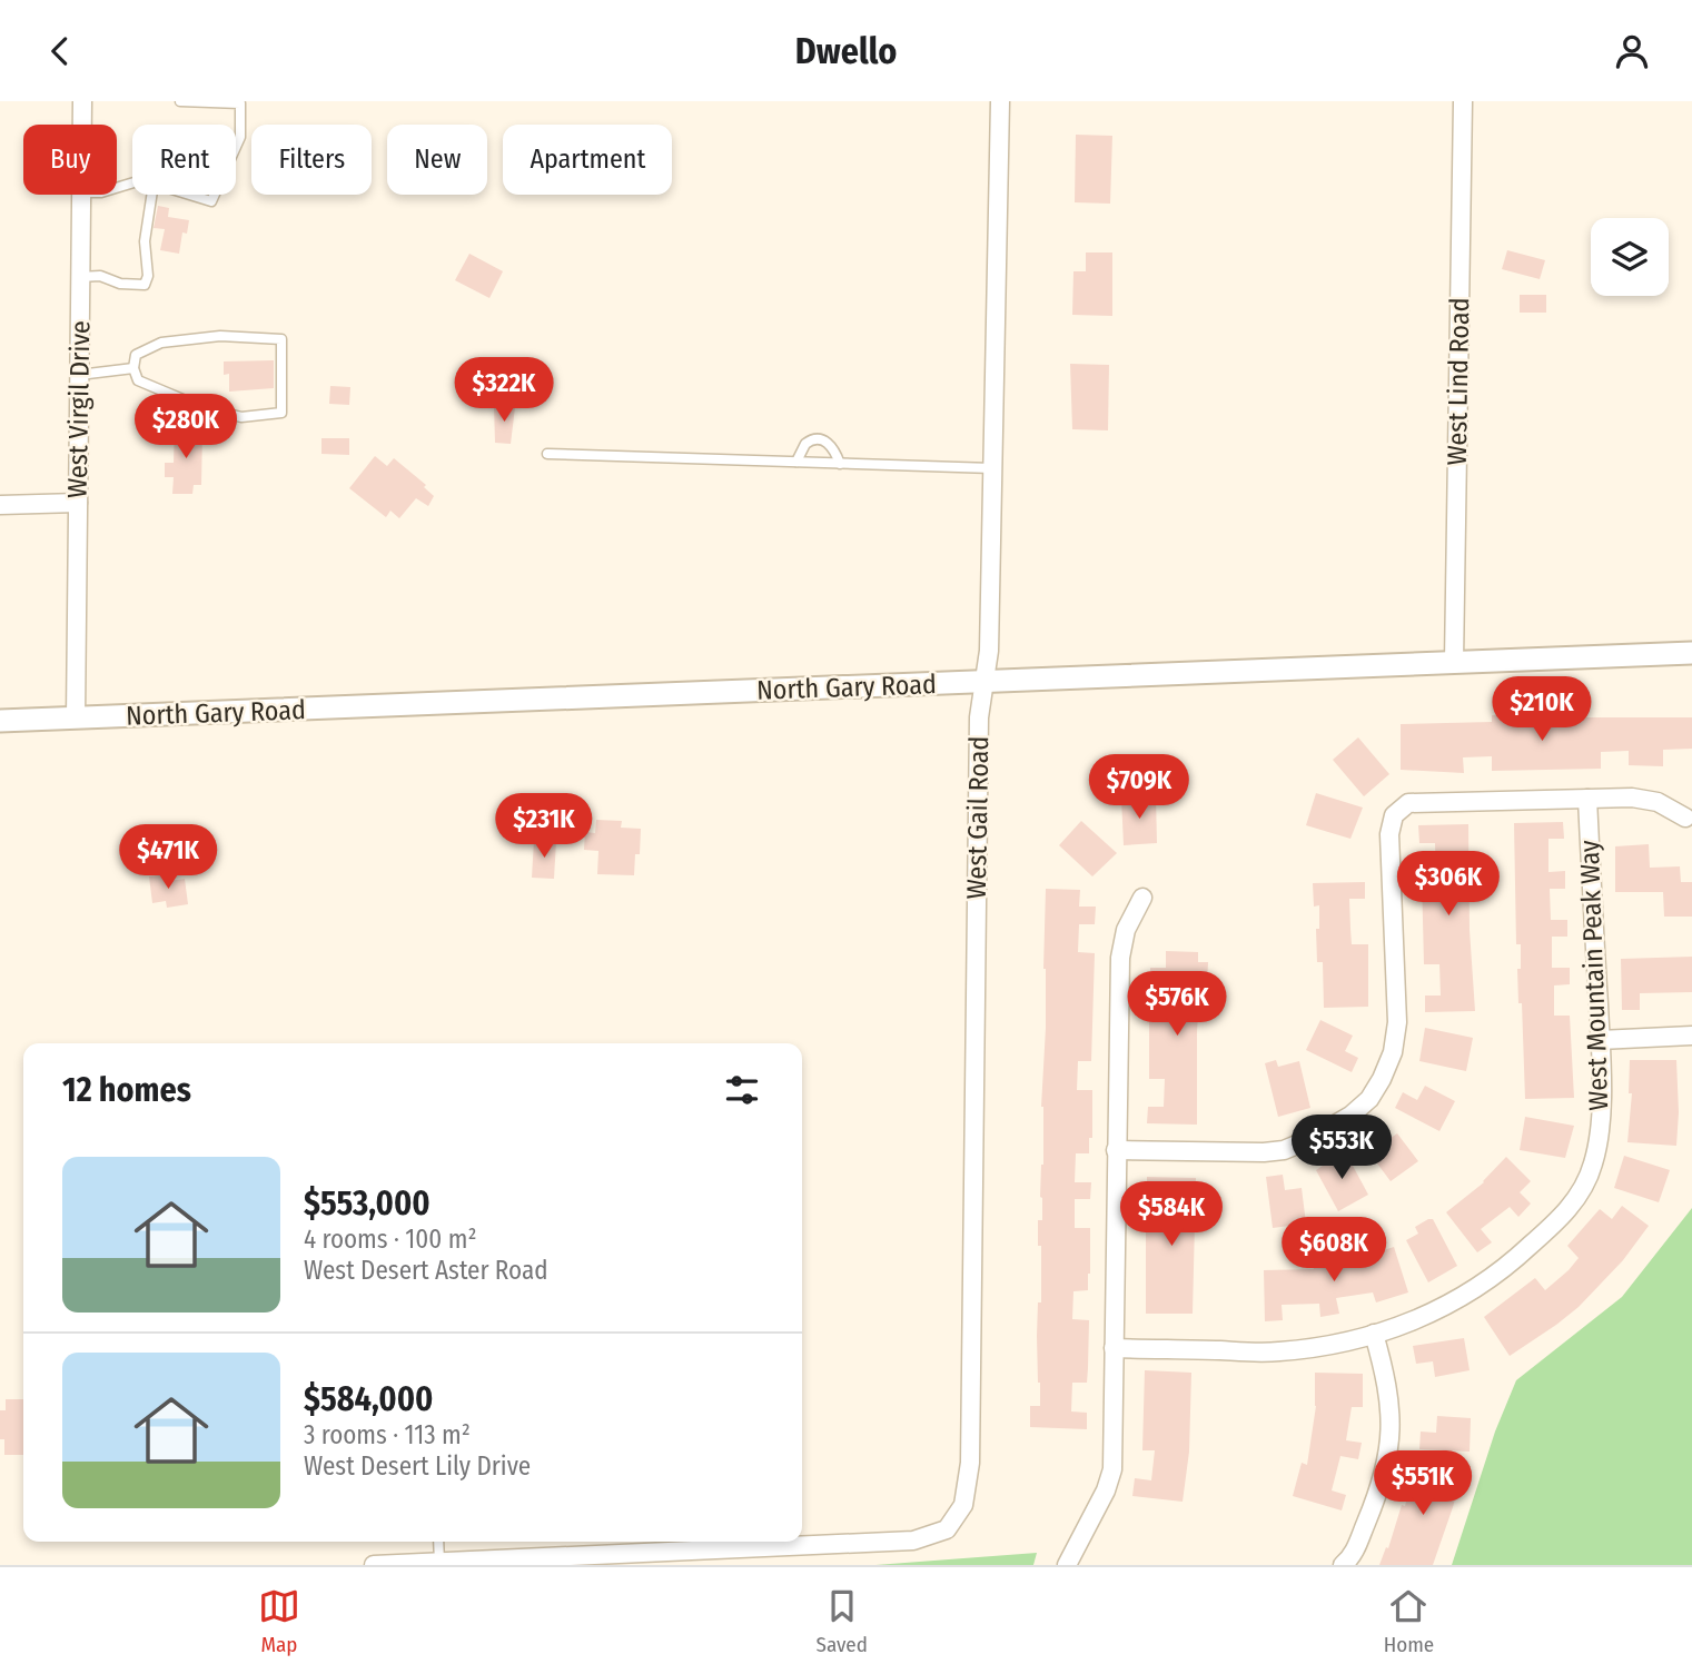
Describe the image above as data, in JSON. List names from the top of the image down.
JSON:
{
  "streets": {
    "street": [
      "West Lind Road",
      "West Virgil Drive",
      "North Gary Road",
      "West Gail Road",
      "West Mountain Peak Way"
    ]
  },
  "crossings": [
    ["West Lind Road", "North Gary Road"],
    ["West Virgil Drive", "North Gary Road"],
    ["North Gary Road", "West Gail Road"]
  ],
  "page": {
    "header": "Dwello",
    "chip": [
      "Buy",
      "Rent",
      "Filters",
      "New",
      "Apartment"
    ],
    "price": [
      "$322K",
      "$280K",
      "$210K",
      "$709K",
      "$231K",
      "$471K",
      "$306K",
      "$576K",
      "$553K",
      "$584K",
      "$608K",
      "$551K"
    ],
    "heading": "12 homes",
    "list": [
      {
        "name": "$553,000",
        "note": "4 rooms · 100 m² · West Desert Aster Road"
      },
      {
        "name": "$584,000",
        "note": "3 rooms · 113 m² · West Desert Lily Drive"
      }
    ],
    "tabs": ["Map", "Saved", "Home"]
  }
}
